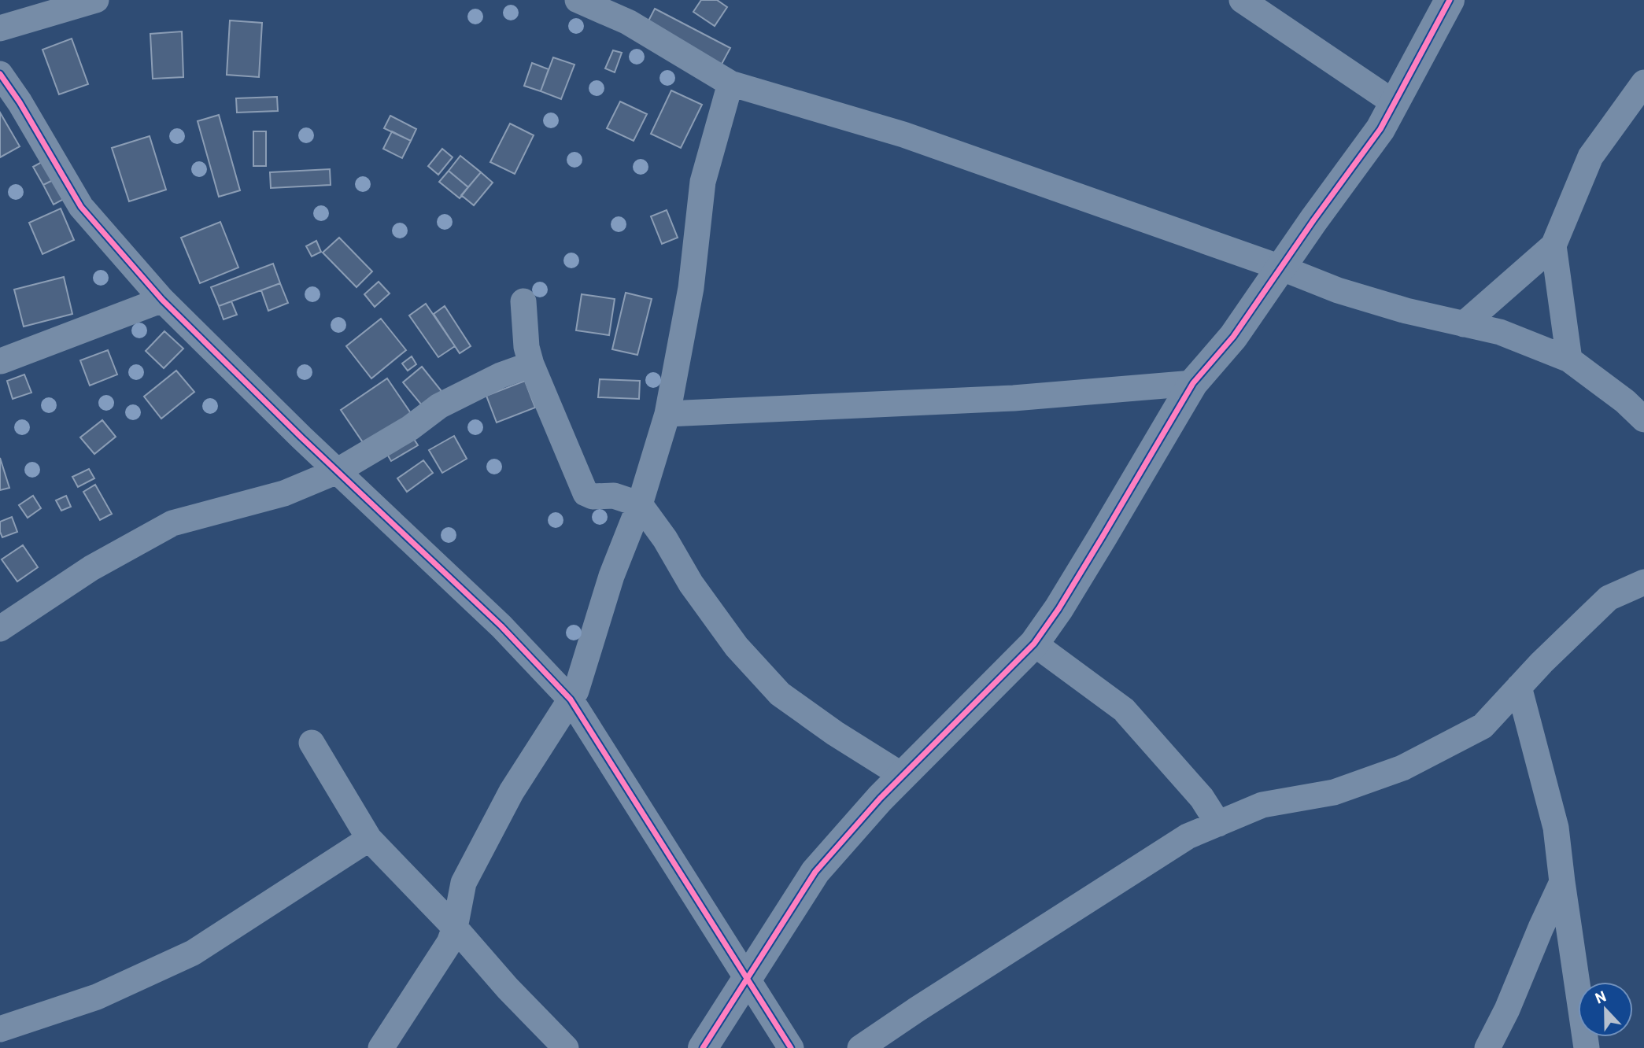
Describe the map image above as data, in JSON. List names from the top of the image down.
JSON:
{
  "north": "top"
}
